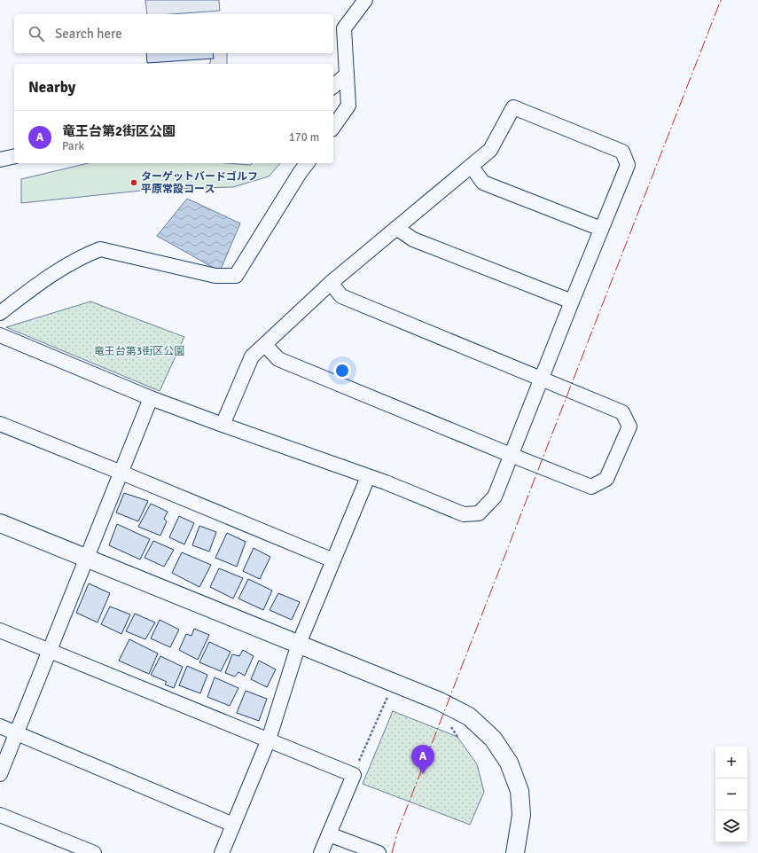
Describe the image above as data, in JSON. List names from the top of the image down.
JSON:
{
  "parks": ["竜王台第3街区公園"],
  "places": ["ターゲットバードゴルフ 平原常設コース"],
  "page": {
    "search": "Search here",
    "heading": "Nearby",
    "list": [
      {
        "mark": "A",
        "name": "竜王台第2街区公園",
        "note": "Park",
        "value": "170 m"
      }
    ],
    "pins": "A",
    "map_buttons": ["+", "−"]
  }
}
